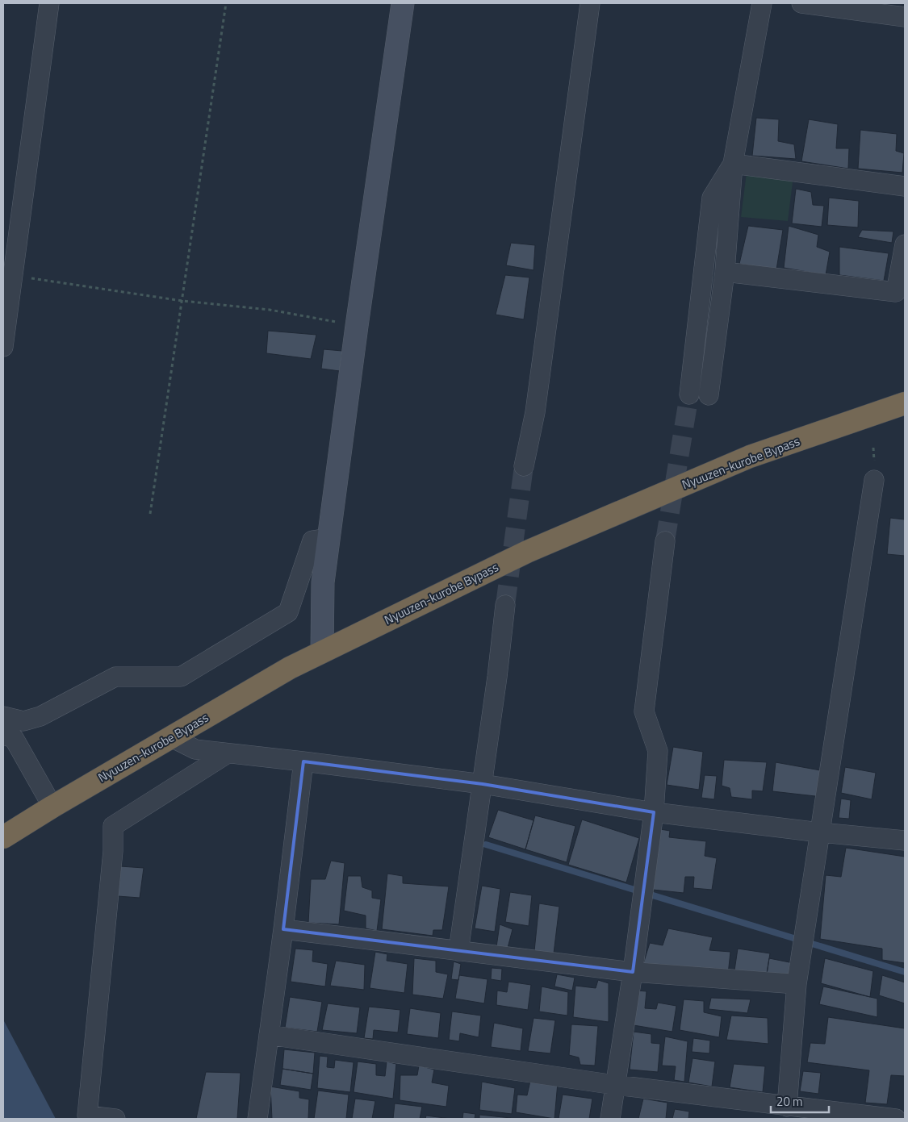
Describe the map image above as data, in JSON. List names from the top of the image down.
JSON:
{
  "streets": {
    "highway": ["Nyuuzen-kurobe Bypass"]
  },
  "scale_bar": "20 m"
}
